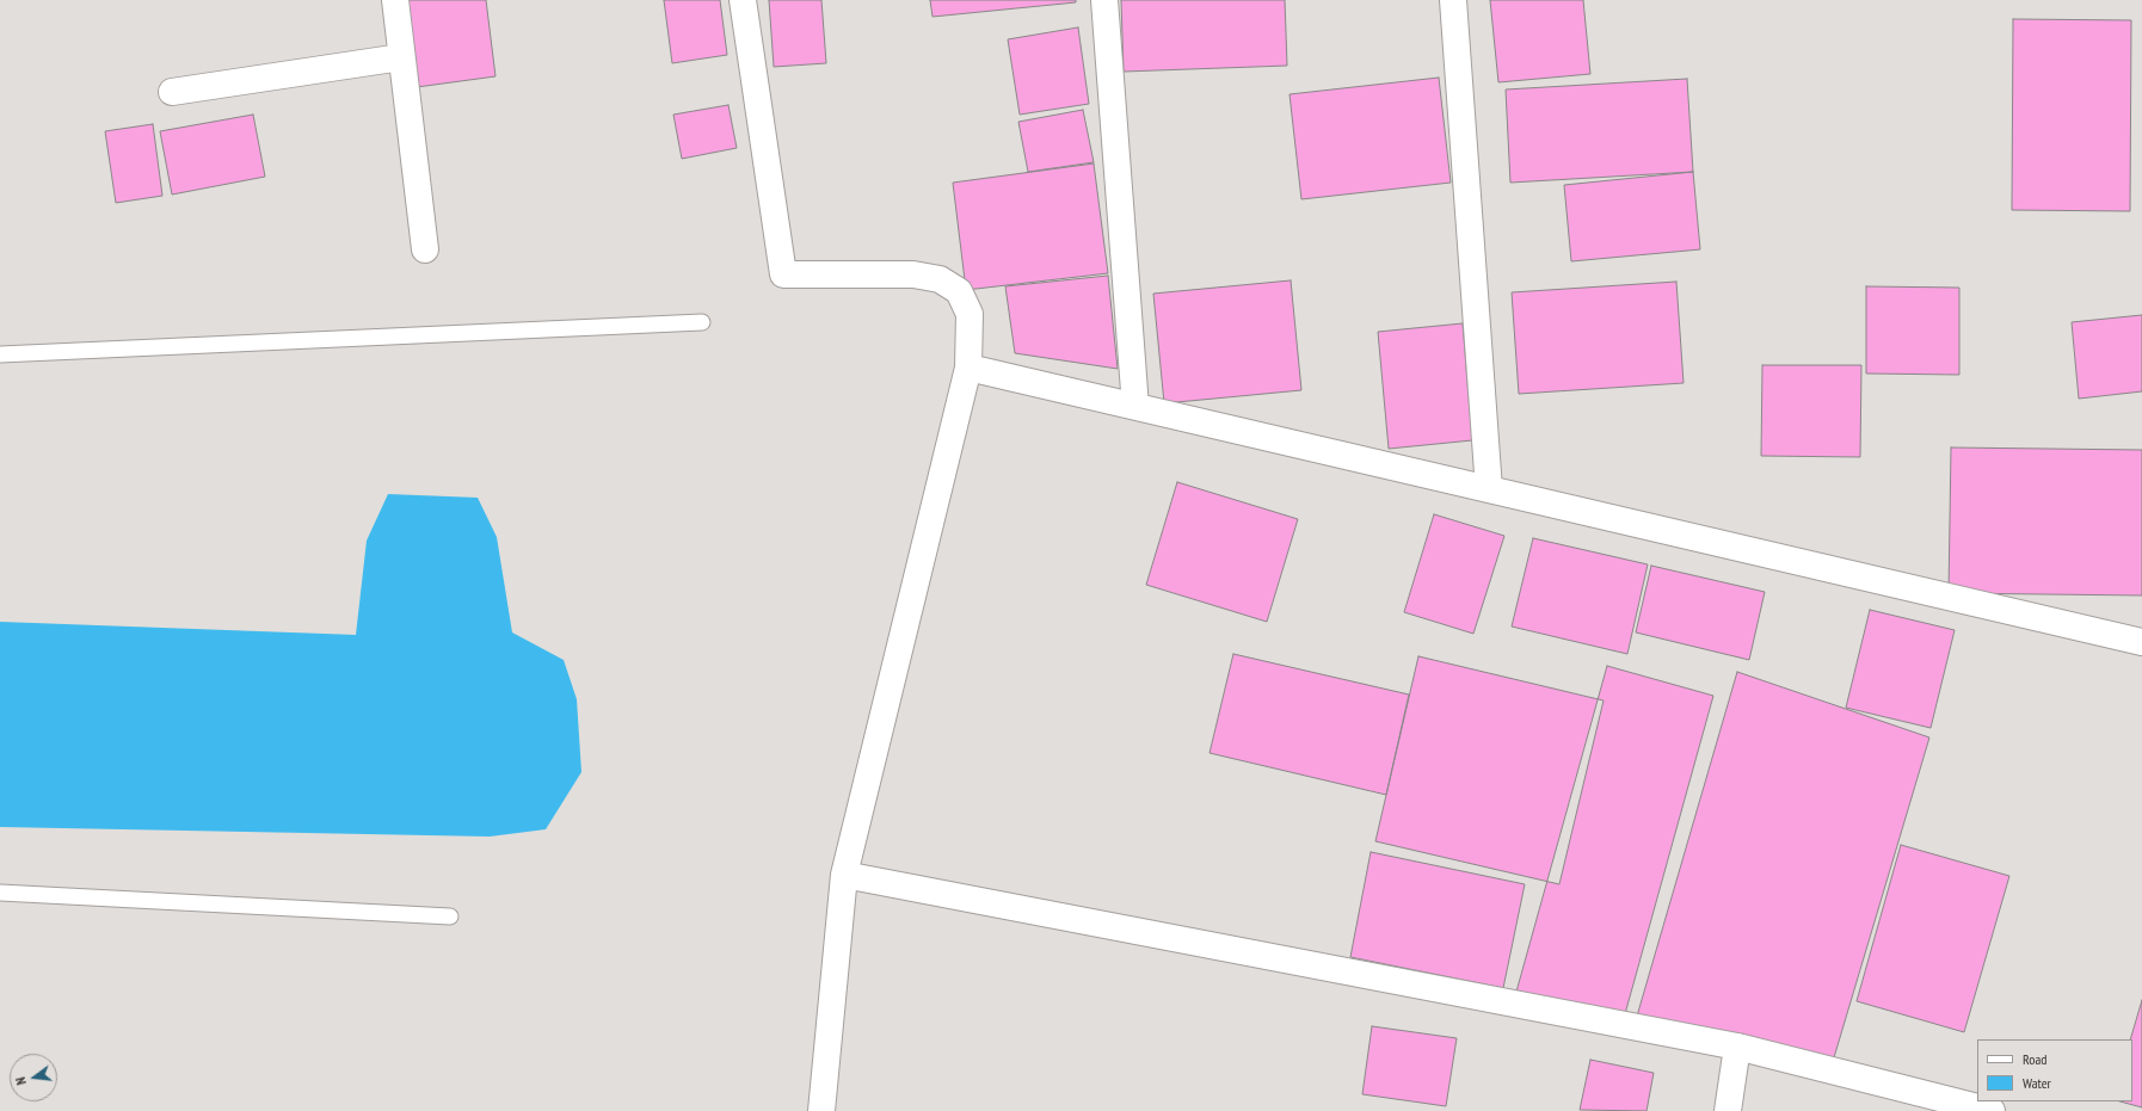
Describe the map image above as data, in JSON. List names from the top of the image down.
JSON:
{
  "legend": ["Road", "Water"],
  "north": "left"
}
